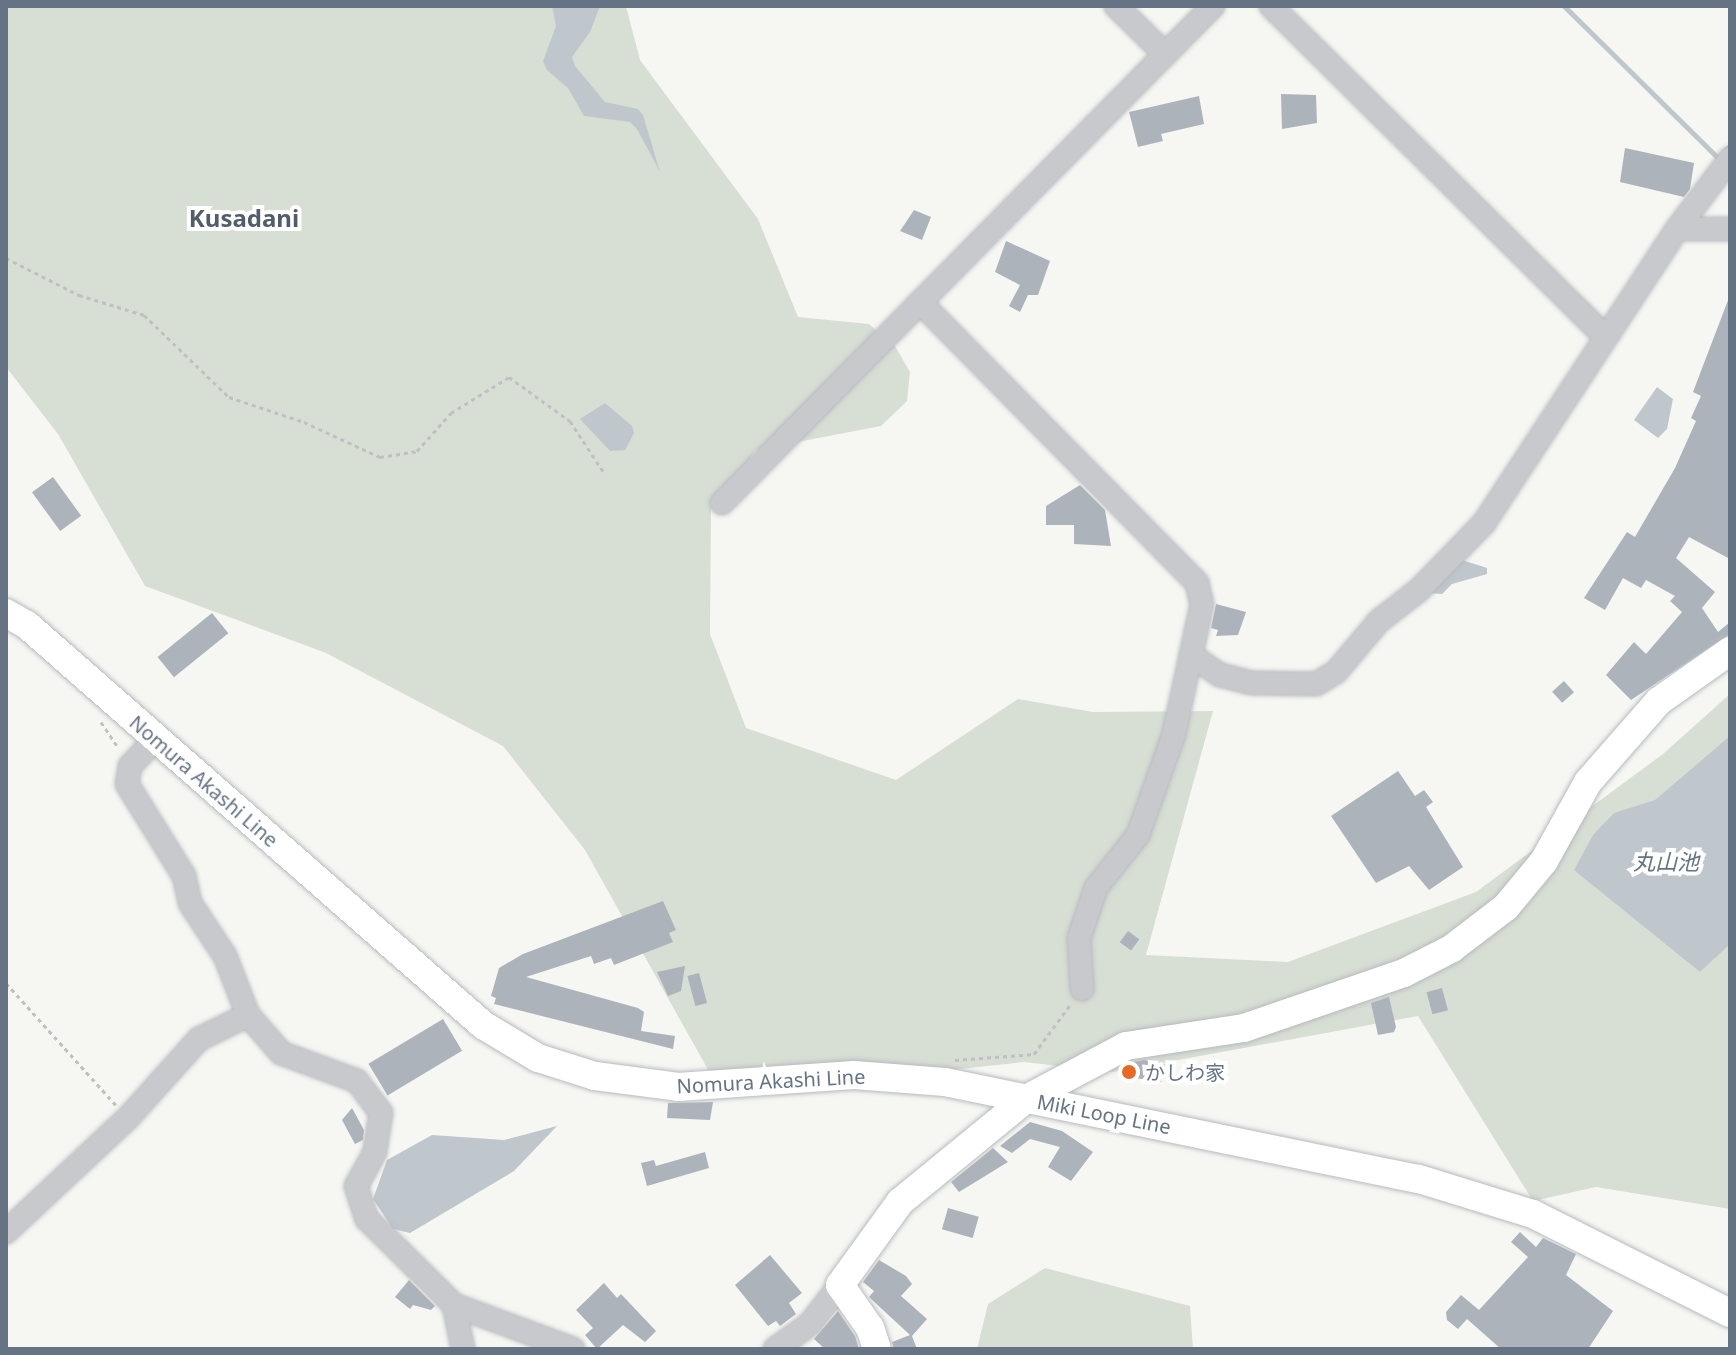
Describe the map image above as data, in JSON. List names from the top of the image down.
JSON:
{
  "streets": {
    "main road": ["Nomura Akashi Line", "Miki Loop Line"]
  },
  "crossings": [
    ["Nomura Akashi Line", "Miki Loop Line"]
  ],
  "districts": ["Kusadani"],
  "water": ["丸山池"],
  "places": ["かしわ家"]
}
